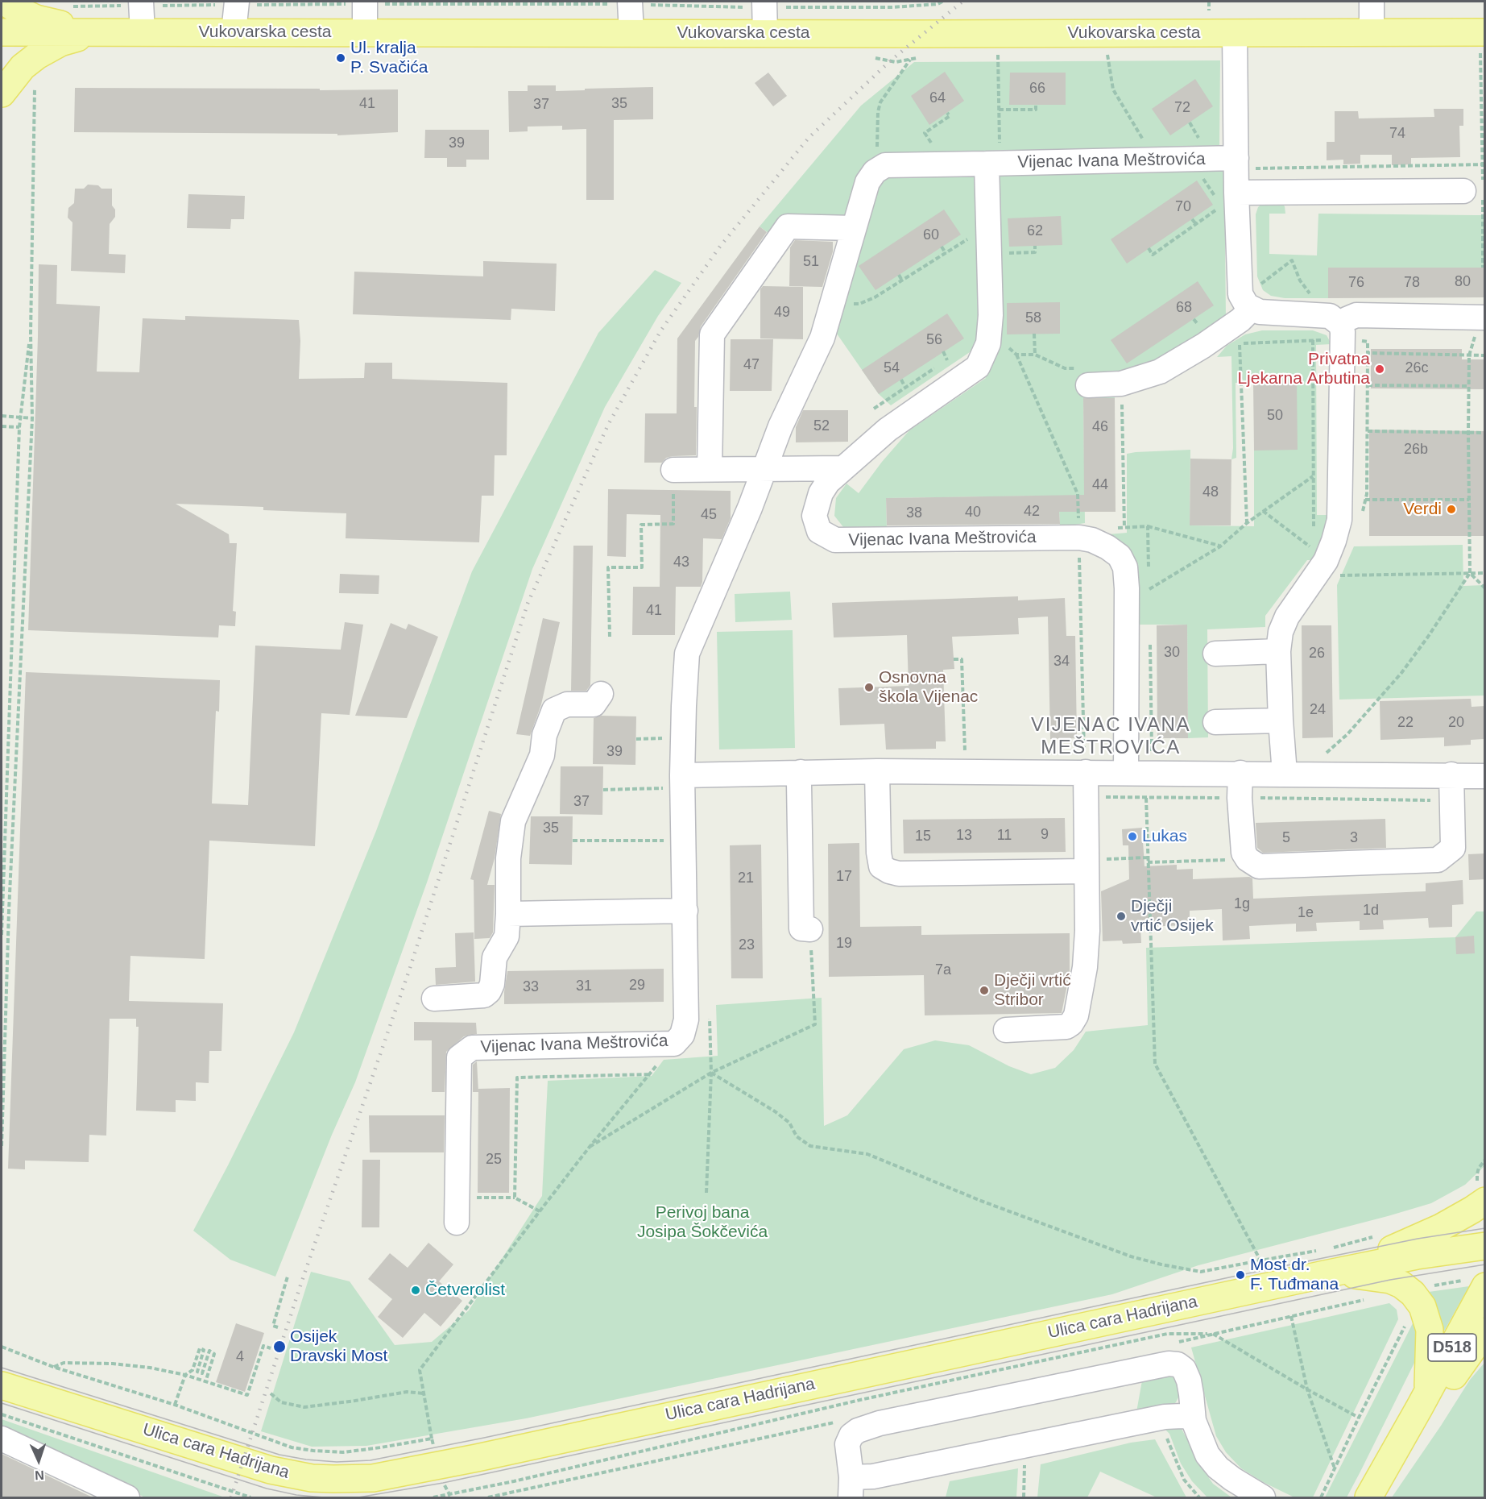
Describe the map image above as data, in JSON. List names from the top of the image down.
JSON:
{
  "streets": {
    "main road": ["Vukovarska cesta", "Ulica cara Hadrijana", "D518"],
    "street": ["Vijenac Ivana Meštrovića"]
  },
  "districts": ["VIJENAC IVANA MEŠTROVIĆA"],
  "parks": ["Perivoj bana Josipa Šokčevića"],
  "places": [
    "Ul. kralja P. Svačića",
    "Privatna Ljekarna Arbutina",
    "Verdi",
    "Osnovna škola Vijenac",
    "Lukas",
    "Dječji vrtić Osijek",
    "Dječji vrtić Stribor",
    "Most dr. F. Tuđmana",
    "Četverolist",
    "Osijek Dravski Most"
  ],
  "house_numbers": [
    "66",
    "64",
    "41",
    "35",
    "37",
    "72",
    "74",
    "39",
    "70",
    "62",
    "60",
    "51",
    "80",
    "76",
    "78",
    "68",
    "49",
    "58",
    "56",
    "47",
    "54",
    "26c",
    "50",
    "52",
    "46",
    "26b",
    "44",
    "48",
    "42",
    "40",
    "38",
    "45",
    "43",
    "41",
    "30",
    "26",
    "34",
    "24",
    "22",
    "20",
    "39",
    "37",
    "35",
    "9",
    "13",
    "11",
    "15",
    "5",
    "3",
    "17",
    "21",
    "1g",
    "1d",
    "1e",
    "19",
    "23",
    "7a",
    "29",
    "31",
    "33",
    "25",
    "4"
  ],
  "north": "bottom"
}
